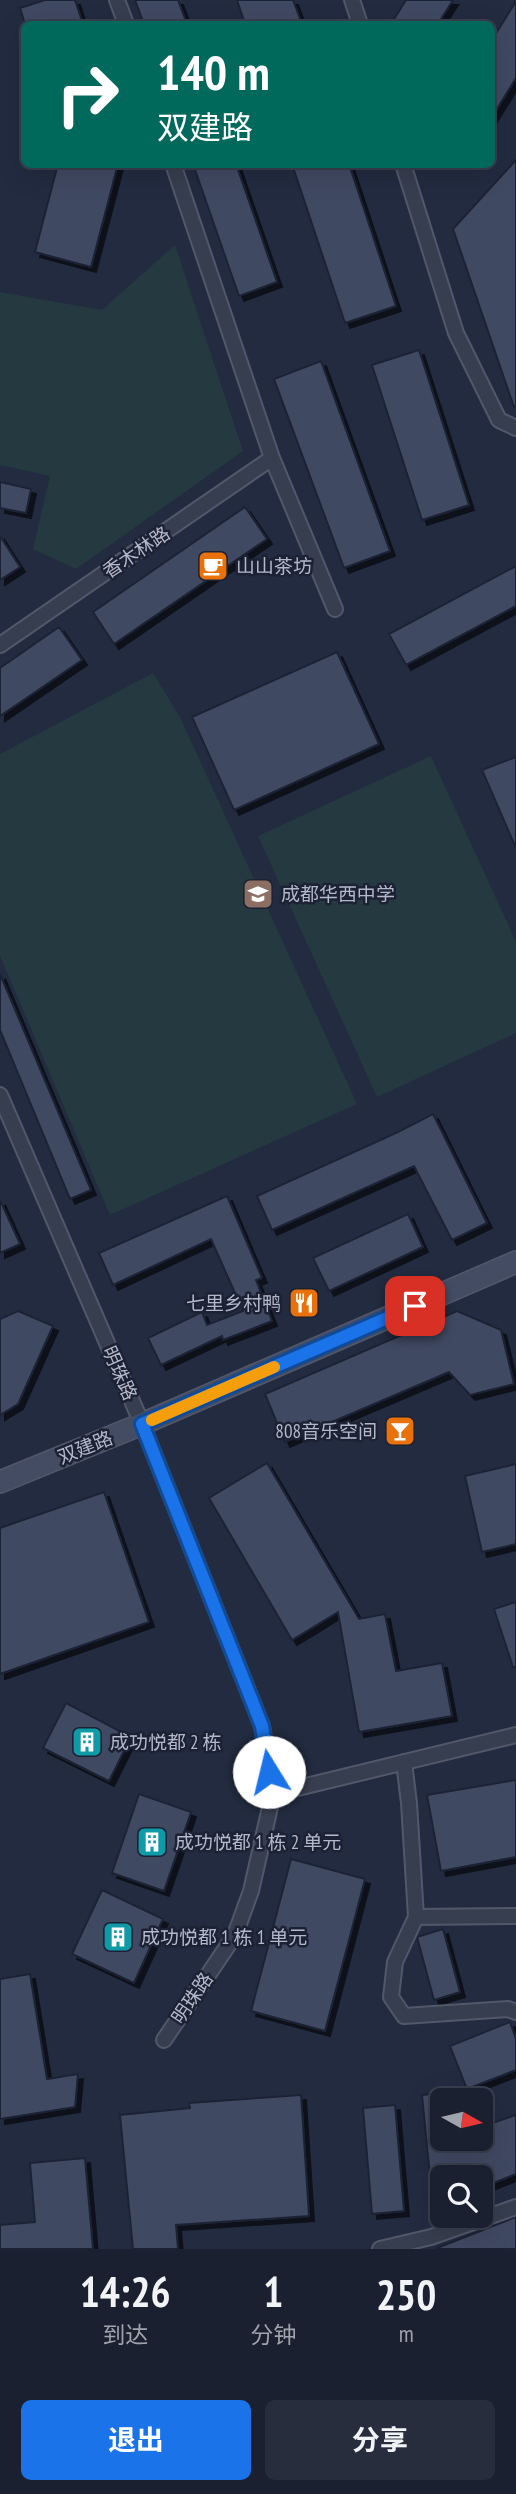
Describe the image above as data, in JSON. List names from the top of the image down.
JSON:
{
  "streets": {
    "street": ["香木林路", "明珠路", "双建路"]
  },
  "crossings": [
    ["明珠路", "双建路"]
  ],
  "places": {
    "cafe": ["山山茶坊"],
    "school or university": ["成都华西中学"],
    "restaurant": ["七里乡村鸭"],
    "bar": ["808音乐空间"],
    "building": ["成功悦都 2 栋", "成功悦都 1 栋 2 单元", "成功悦都 1 栋 1 单元"]
  },
  "north": "right",
  "page": {
    "turn": ["140 m", "双建路"],
    "eta": [
      "14:26",
      "到达",
      "1",
      "分钟",
      "250",
      "m"
    ],
    "buttons": ["退出", "分享"]
  }
}
